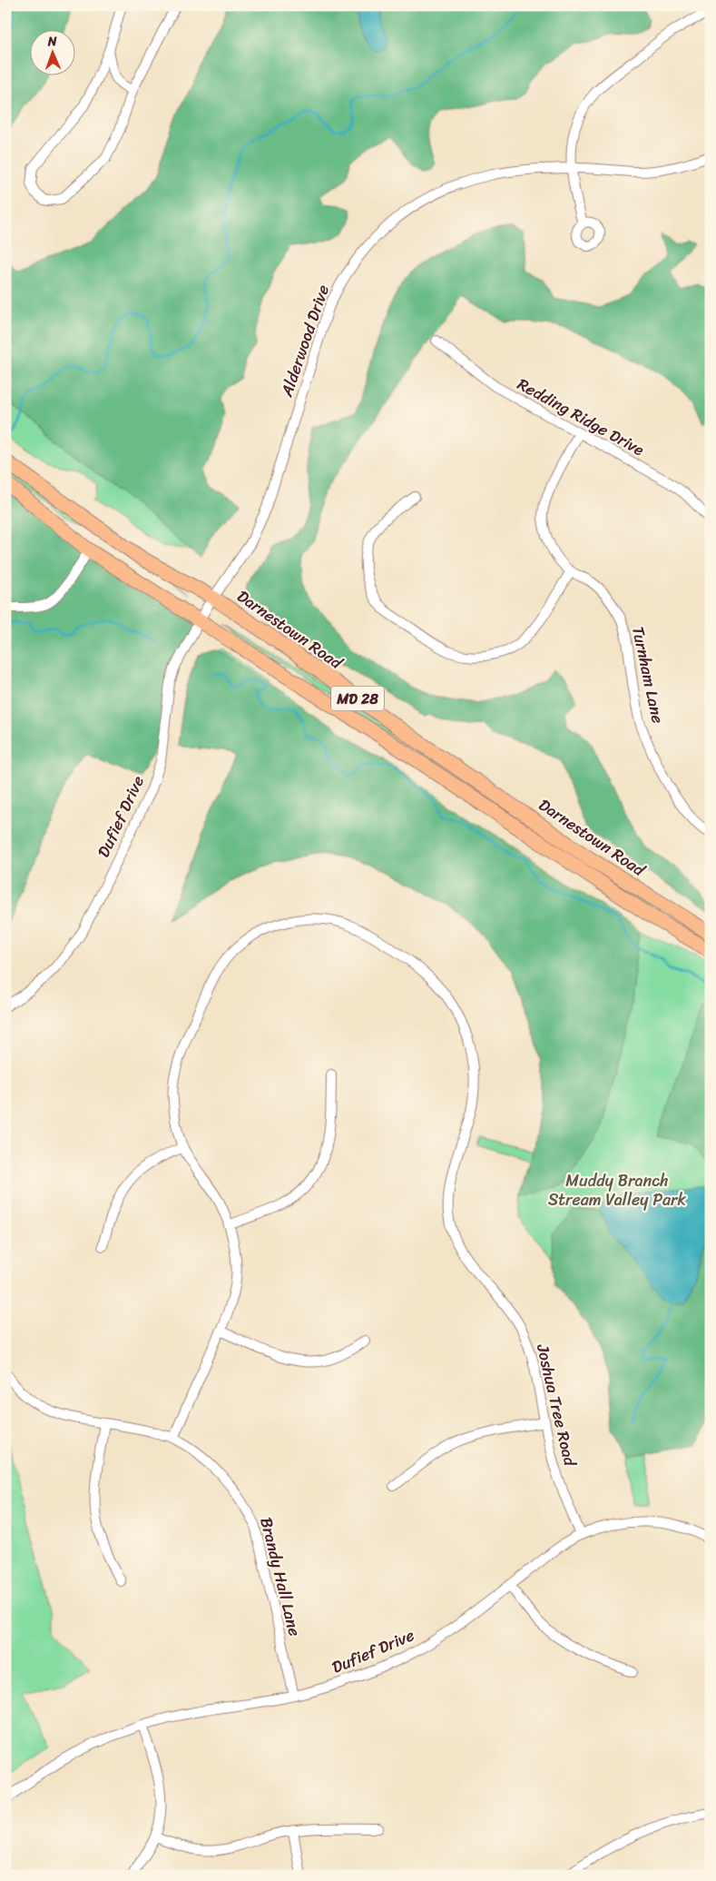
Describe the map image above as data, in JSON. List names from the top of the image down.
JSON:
{
  "streets": {
    "main road": ["Darnestown Road", "MD 28"],
    "street": [
      "Alderwood Drive",
      "Redding Ridge Drive",
      "Turnham Lane",
      "Dufief Drive",
      "Joshua Tree Road",
      "Brandy Hall Lane"
    ]
  },
  "crossings": [
    ["Alderwood Drive", "Darnestown Road"],
    ["Alderwood Drive", "Dufief Drive"],
    ["Redding Ridge Drive", "Turnham Lane"],
    ["Darnestown Road", "Dufief Drive"],
    ["Dufief Drive", "Joshua Tree Road"],
    ["Dufief Drive", "Brandy Hall Lane"],
    ["Joshua Tree Road", "Brandy Hall Lane"]
  ],
  "parks": ["Muddy Branch Stream Valley Park"],
  "north": "top"
}
